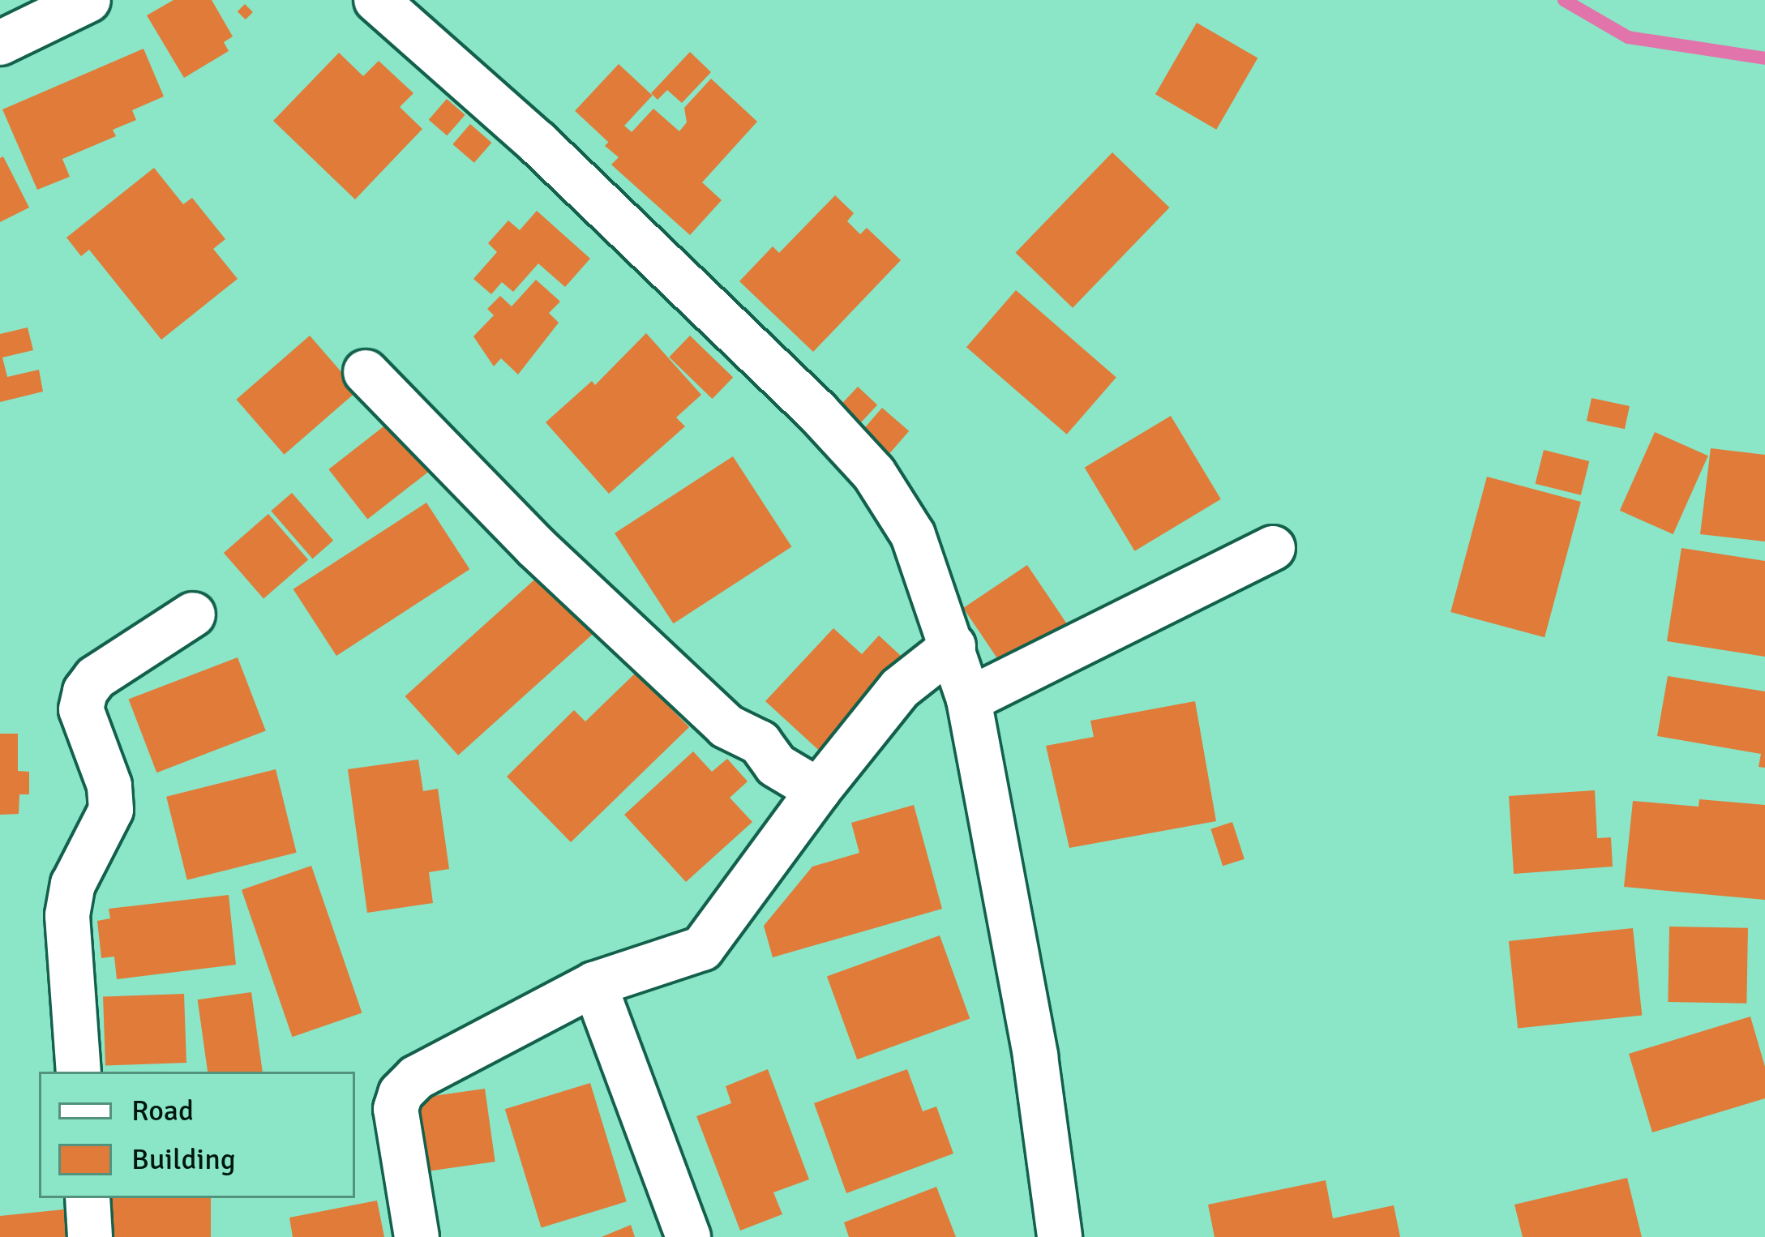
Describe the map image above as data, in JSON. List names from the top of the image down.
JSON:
{
  "legend": ["Road", "Building"]
}
